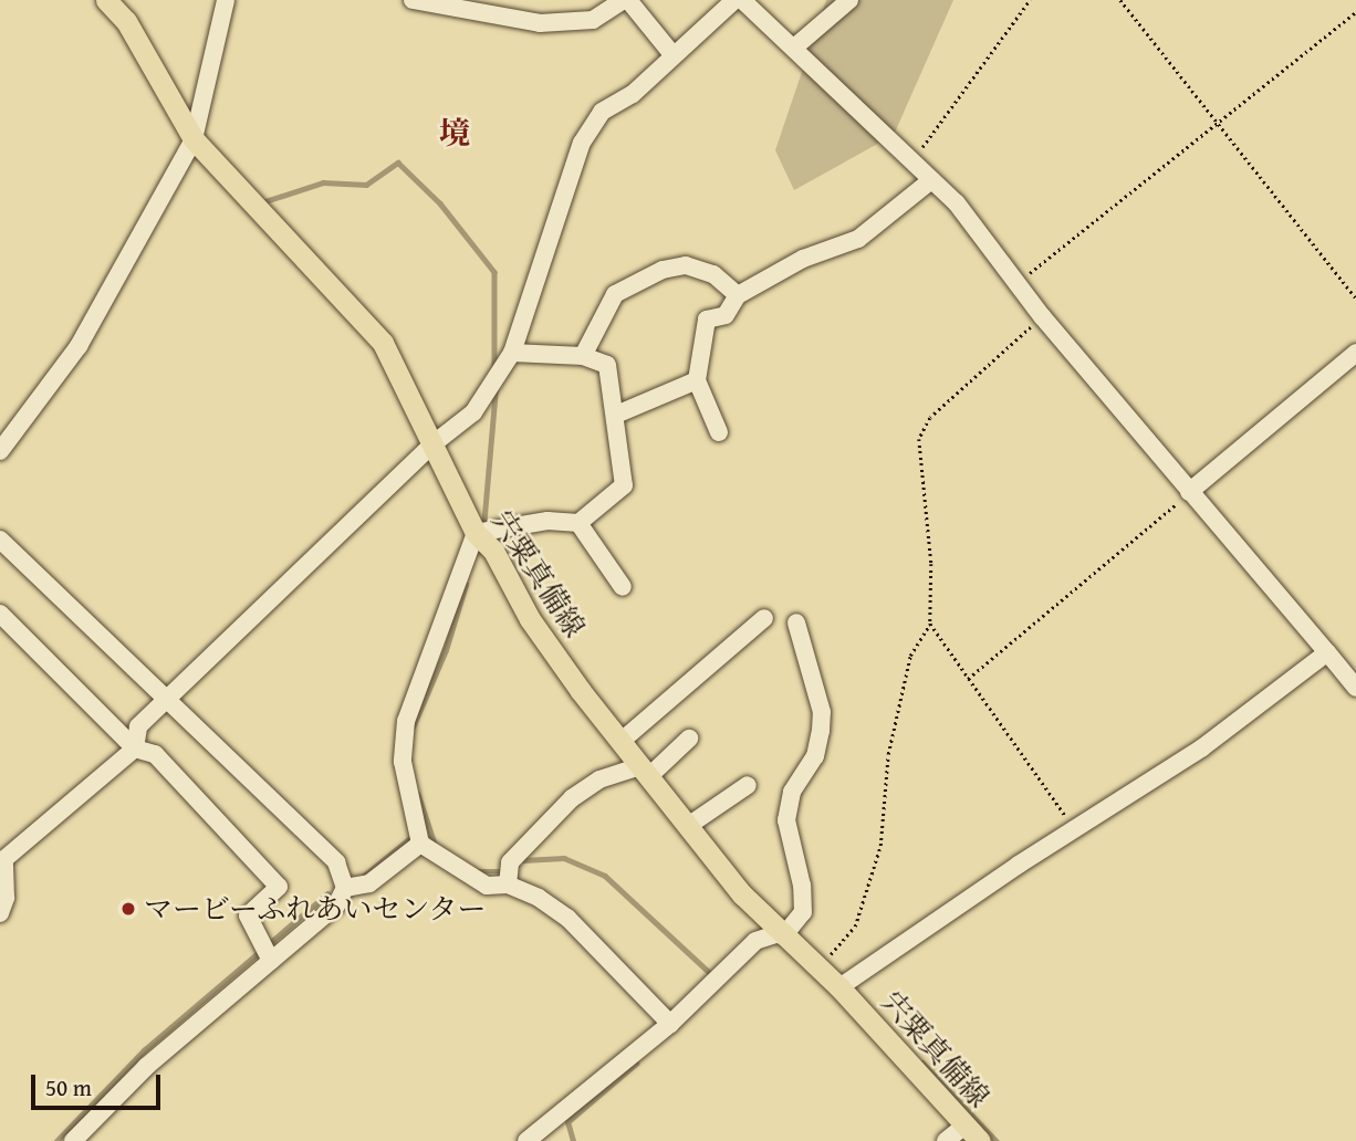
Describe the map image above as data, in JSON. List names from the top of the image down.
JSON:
{
  "streets": {
    "main road": ["宍粟真備線"]
  },
  "districts": ["境"],
  "places": ["マービーふれあいセンター"],
  "scale_bar": "50 m"
}
